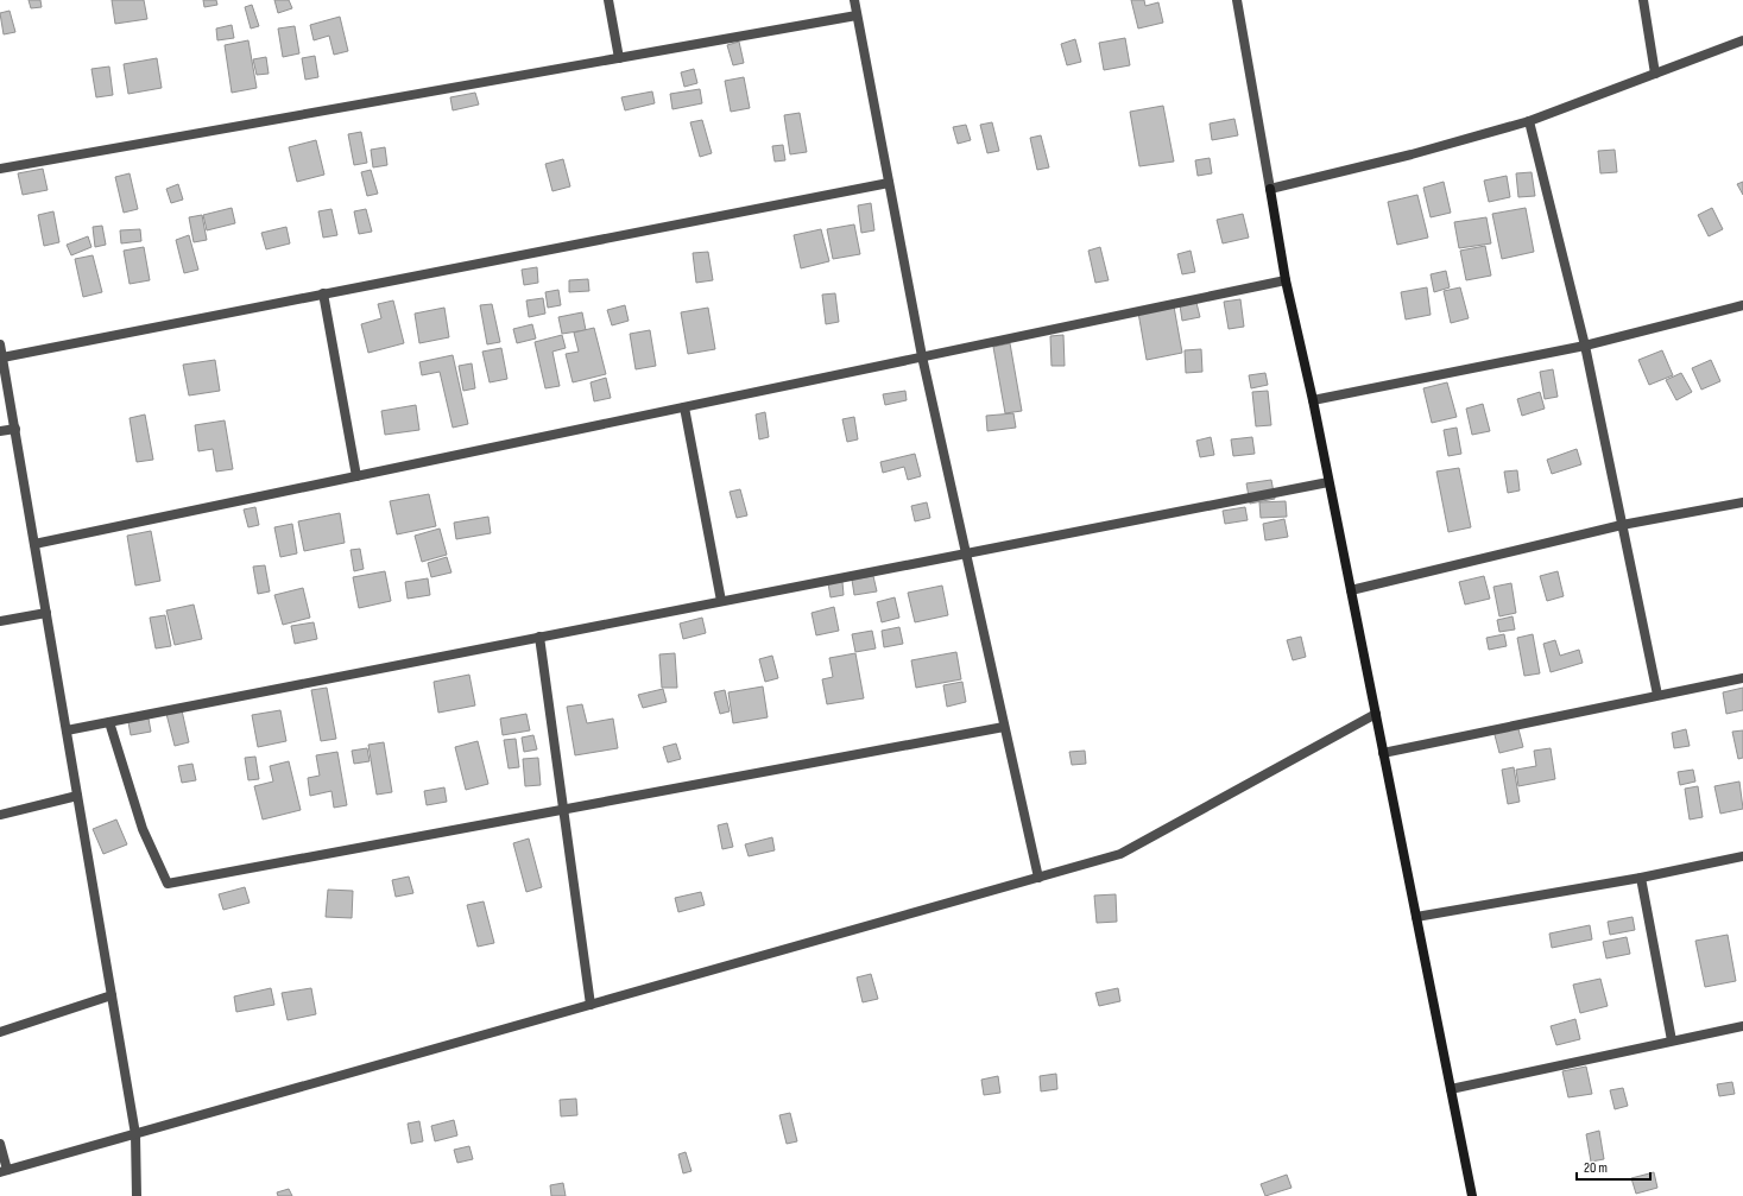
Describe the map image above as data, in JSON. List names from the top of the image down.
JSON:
{
  "scale_bar": "20 m"
}
